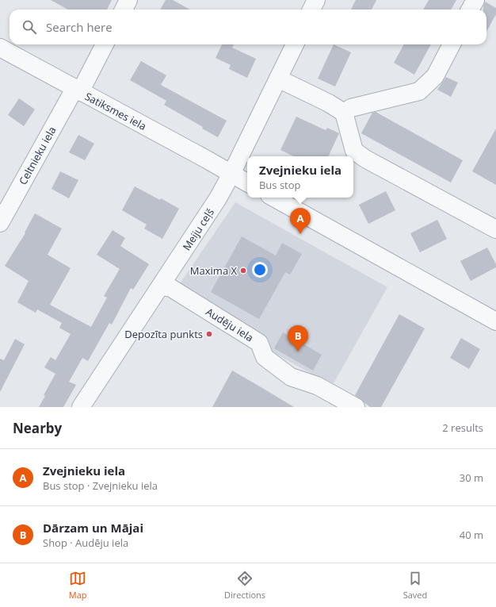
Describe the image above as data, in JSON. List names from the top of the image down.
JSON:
{
  "streets": {
    "street": [
      "Satiksmes iela",
      "Celtnieku iela",
      "Meiju ceļš",
      "Audēju iela"
    ]
  },
  "crossings": [
    ["Satiksmes iela", "Celtnieku iela"],
    ["Satiksmes iela", "Meiju ceļš"],
    ["Meiju ceļš", "Audēju iela"]
  ],
  "places": ["Maxima X", "Depozīta punkts"],
  "page": {
    "search": "Search here",
    "popup": ["Zvejnieku iela", "Bus stop"],
    "pins": ["A", "B"],
    "heading": ["Nearby", "2 results"],
    "list": [
      {
        "mark": "A",
        "name": "Zvejnieku iela",
        "note": "Bus stop · Zvejnieku iela",
        "value": "30 m"
      },
      {
        "mark": "B",
        "name": "Dārzam un Mājai",
        "note": "Shop · Audēju iela",
        "value": "40 m"
      }
    ],
    "nav": ["Map", "Directions", "Saved"]
  }
}
